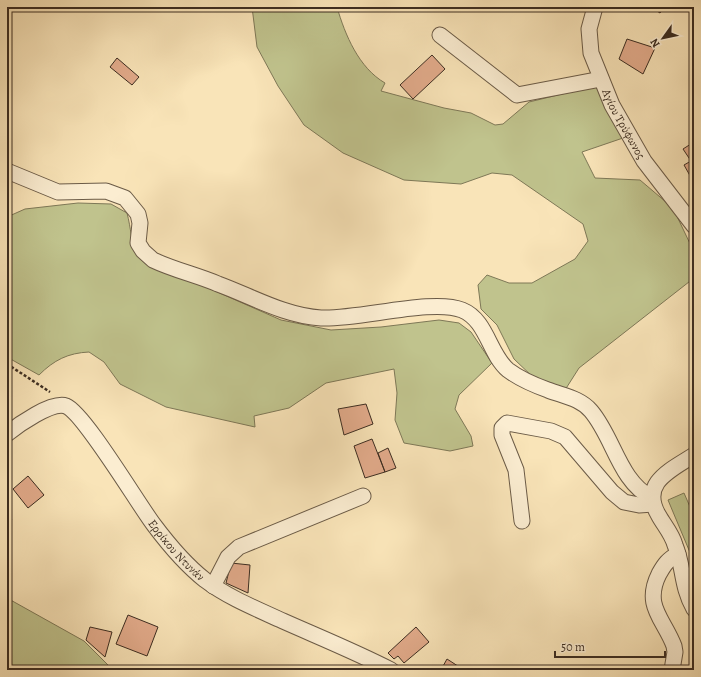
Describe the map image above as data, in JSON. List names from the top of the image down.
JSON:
{
  "streets": {
    "street": ["Αγίου Τρύφωνος", "Ερρίκου Ντυνάν"]
  },
  "scale_bar": "50 m",
  "north": "bottom left"
}
